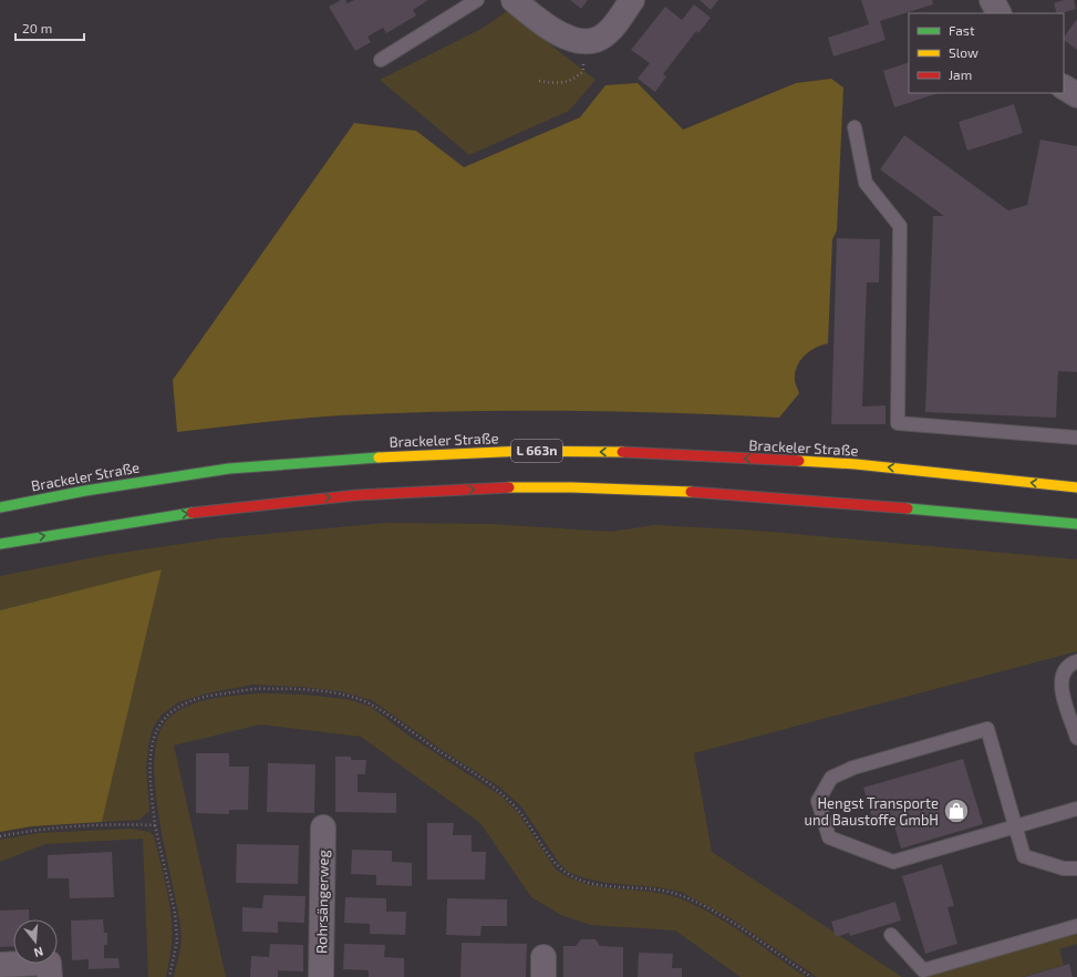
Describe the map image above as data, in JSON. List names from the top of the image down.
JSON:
{
  "streets": {
    "highway": ["Brackeler Straße", "L 663n"],
    "street": ["Rohrsängerweg"]
  },
  "places": {
    "shop": ["Hengst Transporte und Baustoffe GmbH"]
  },
  "legend": ["Fast", "Slow", "Jam"],
  "scale_bar": "20 m",
  "north": "bottom"
}
